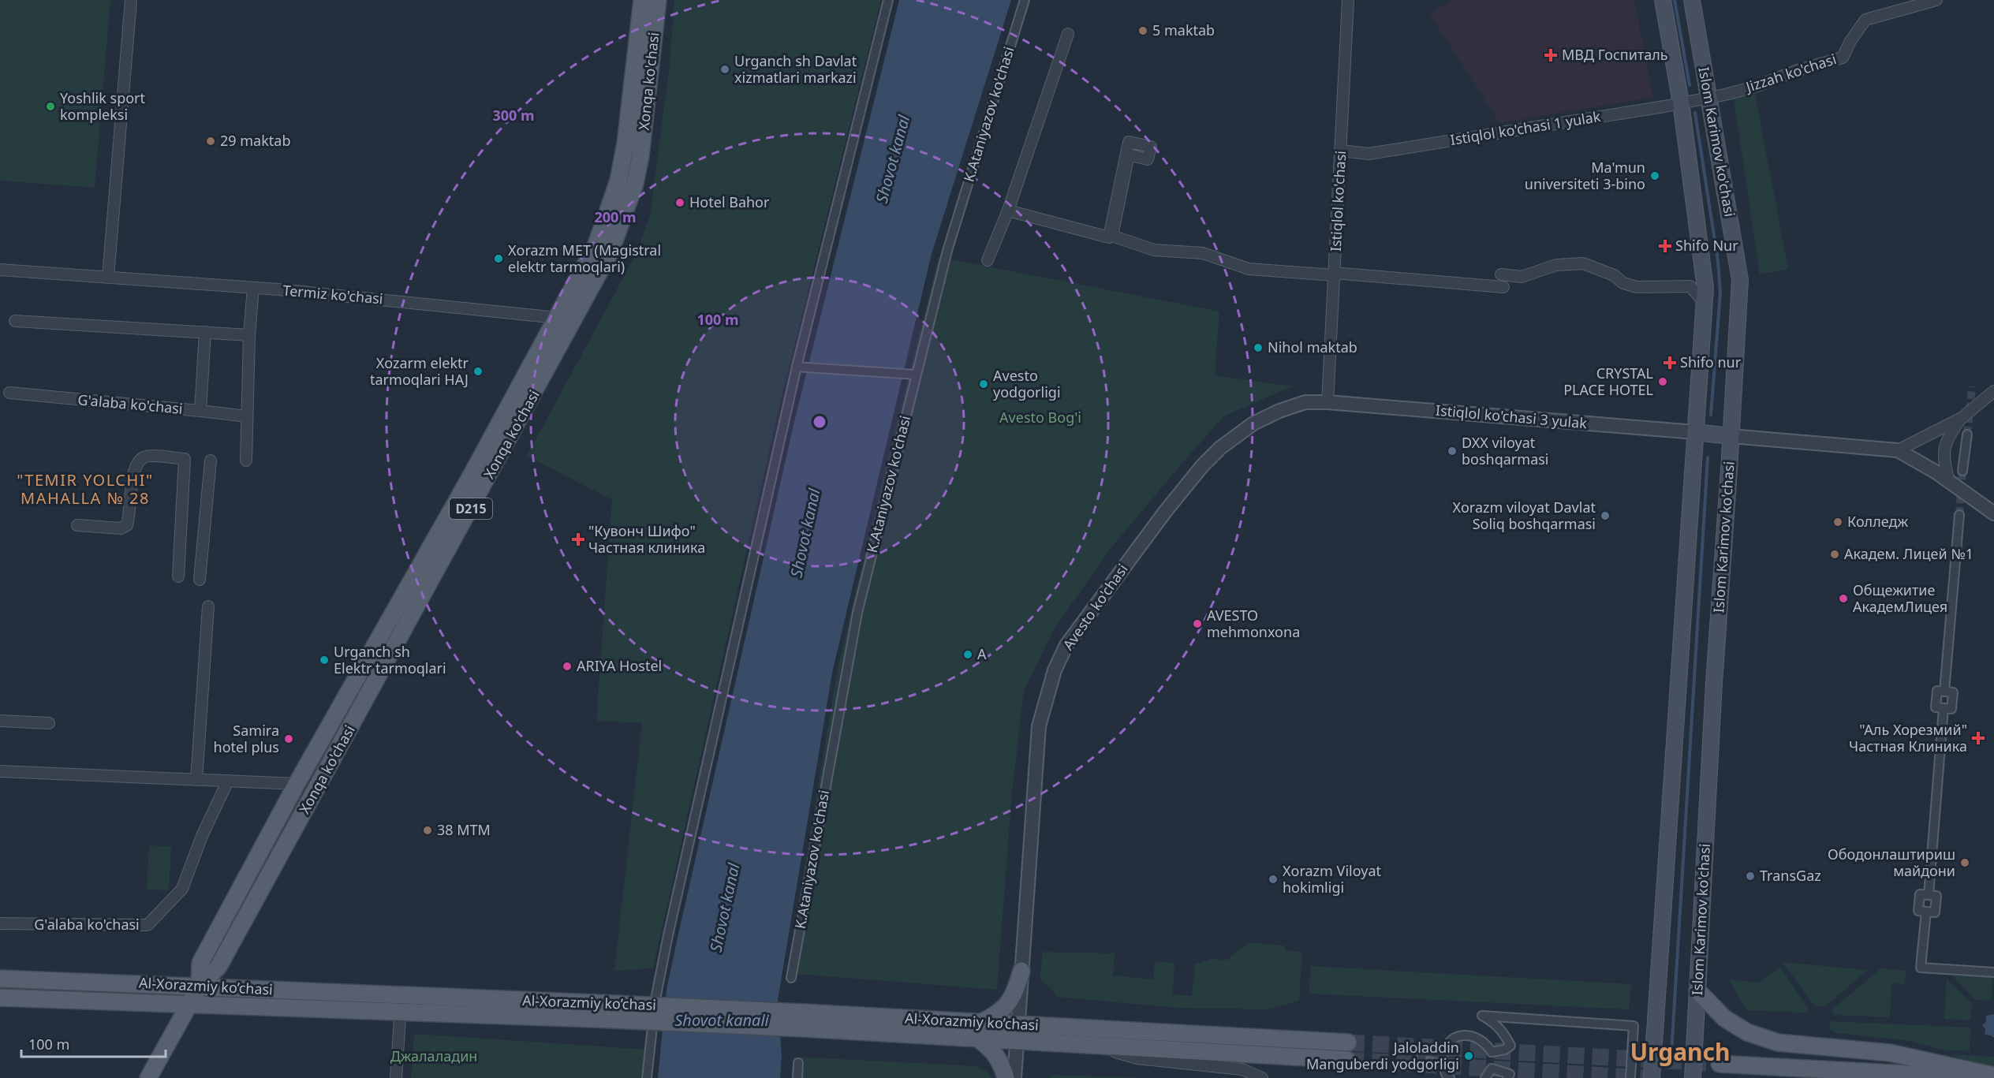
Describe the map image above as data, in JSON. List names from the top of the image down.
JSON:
{
  "streets": {
    "main road": [
      "Xonqa ko'chasi",
      "Islom Karimov ko'chasi",
      "D215",
      "Al-Xorazmiy ko’chasi"
    ],
    "street": [
      "Jizzah ko'chasi",
      "K.Ataniyazov ko'chasi",
      "Istiqlol ko'chasi 1 yulak",
      "Istiqlol ko'chasi",
      "Termiz ko'chasi",
      "G'alaba ko'chasi",
      "Istiqlol ko'chasi 3 yulak",
      "Avesto ko'chasi"
    ]
  },
  "crossings": [
    ["Jizzah ko'chasi", "Istiqlol ko'chasi 1 yulak"],
    ["Jizzah ko'chasi", "Islom Karimov ko'chasi"],
    ["Xonqa ko'chasi", "Termiz ko'chasi"],
    ["Xonqa ko'chasi", "Al-Xorazmiy ko’chasi"],
    ["Istiqlol ko'chasi 1 yulak", "Islom Karimov ko'chasi"],
    ["Istiqlol ko'chasi 1 yulak", "Istiqlol ko'chasi"],
    ["Islom Karimov ko'chasi", "Istiqlol ko'chasi 3 yulak"],
    ["Istiqlol ko'chasi", "Istiqlol ko'chasi 3 yulak"],
    ["Istiqlol ko'chasi", "Avesto ko'chasi"],
    ["Istiqlol ko'chasi 3 yulak", "Avesto ko'chasi"],
    ["Avesto ko'chasi", "Al-Xorazmiy ko’chasi"]
  ],
  "districts": ["\"TEMIR YOLCHI\" MAHALLA № 28", "Urganch"],
  "water": ["Shovot kanal", "Shovot kanali"],
  "parks": ["Avesto Bog'i", "Джалаладин"],
  "places": {
    "other": [
      "5 maktab",
      "Urganch sh Davlat xizmatlari markazi",
      "Yoshlik sport kompleksi",
      "29 maktab",
      "Ma'mun universiteti 3-bino",
      "Hotel Bahor",
      "Xorazm MET (Magistral elektr tarmoqlari)",
      "Nihol maktab",
      "Xozarm elektr tarmoqlari HAJ",
      "CRYSTAL PLACE HOTEL",
      "Avesto yodgorligi",
      "DXX viloyat boshqarmasi",
      "Xorazm viloyat Davlat Soliq boshqarmasi",
      "Колледж",
      "Академ. Лицей №1",
      "Общежитие АкадемЛицея",
      "AVESTO mehmonxona",
      "A",
      "Urganch sh Elektr tarmoqlari",
      "ARIYA Hostel",
      "Samira hotel plus",
      "38 MTM",
      "Ободонлаштириш майдони",
      "TransGaz",
      "Xorazm Viloyat hokimligi",
      "Jaloladdin Manguberdi yodgorligi"
    ],
    "health": [
      "МВД Госпиталь",
      "Shifo Nur",
      "Shifo nur",
      "\"Кувонч Шифо\" Частная клиника",
      "\"Аль Хорезмий\" Частная Клиника"
    ]
  },
  "scale_bar": "100 m",
  "rings": ["300 m", "200 m", "100 m"]
}
